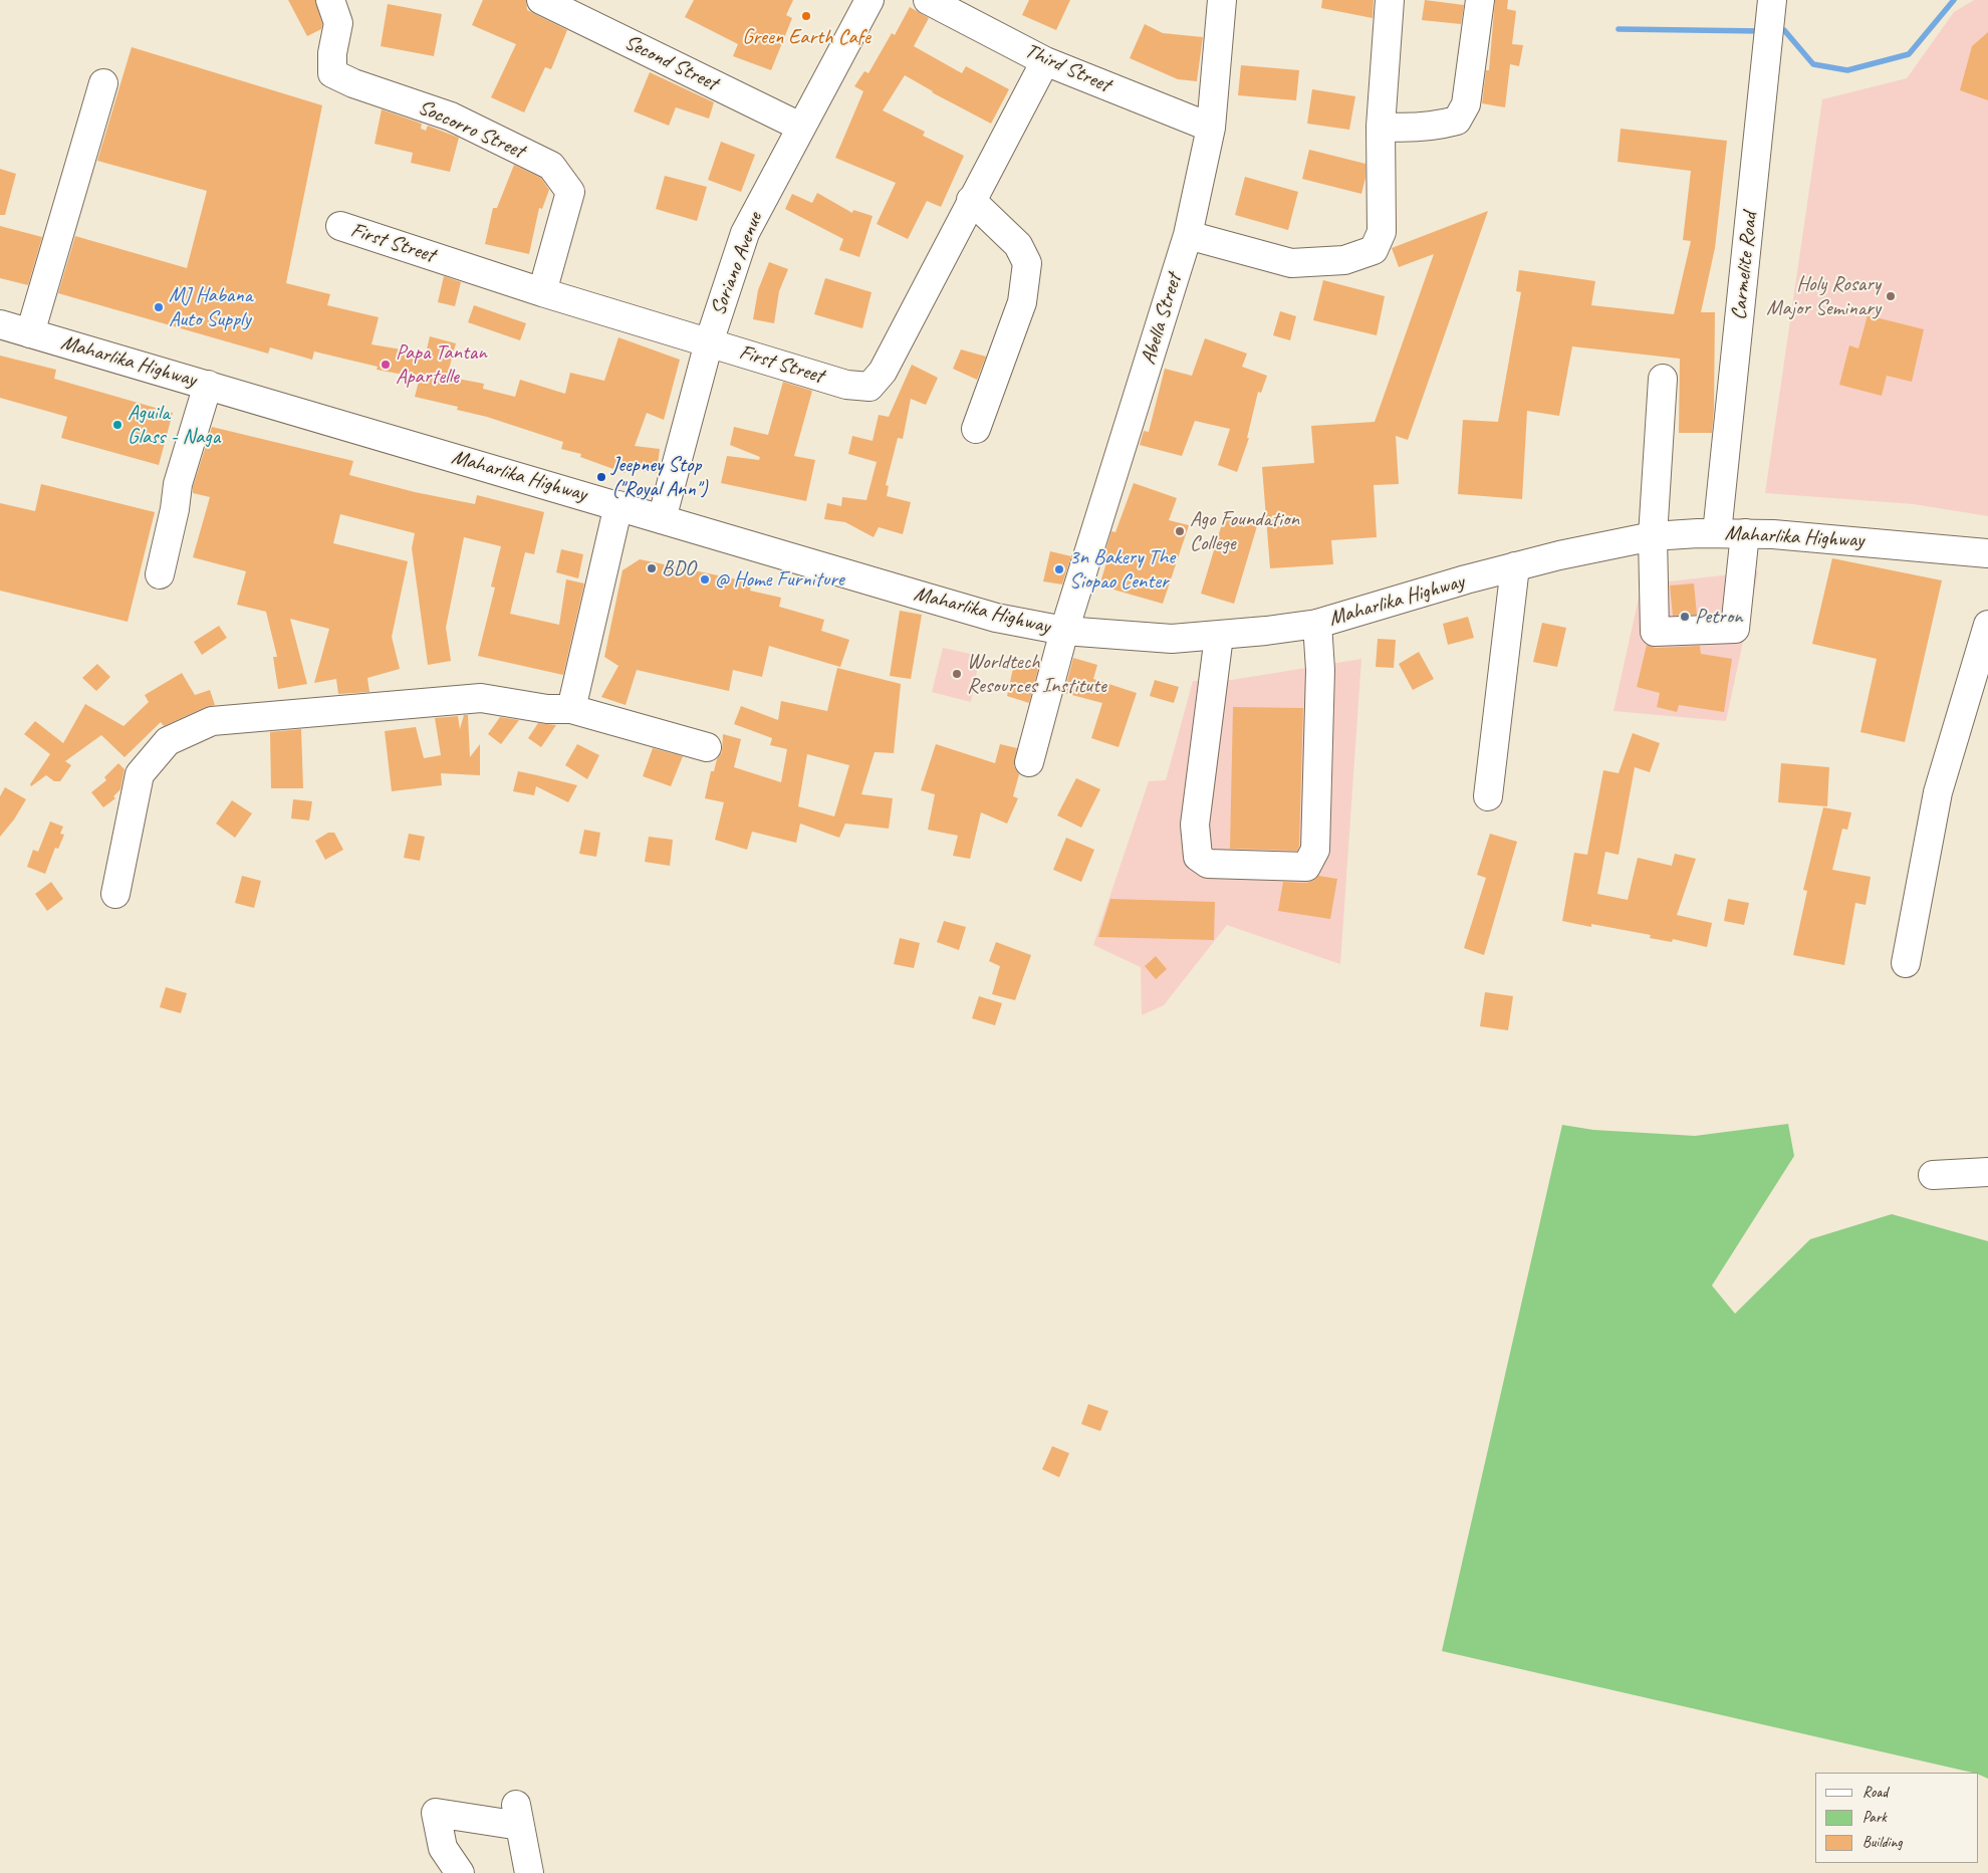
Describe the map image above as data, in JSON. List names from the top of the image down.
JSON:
{
  "streets": {
    "street": [
      "Second Street",
      "Third Street",
      "Soccorro Street",
      "First Street",
      "Soriano Avenue",
      "Carmelite Road",
      "Abella Street",
      "Maharlika Highway"
    ]
  },
  "crossings": [
    ["Second Street", "Soriano Avenue"],
    ["Third Street", "First Street"],
    ["Third Street", "Abella Street"],
    ["Soccorro Street", "First Street"],
    ["First Street", "Soriano Avenue"],
    ["Soriano Avenue", "Maharlika Highway"],
    ["Carmelite Road", "Maharlika Highway"],
    ["Abella Street", "Maharlika Highway"]
  ],
  "places": [
    "Green Earth Cafe",
    "Holy Rosary Major Seminary",
    "MJ Habana Auto Supply",
    "Papa Tantan Apartelle",
    "Aguila Glass - Naga",
    "Jeepney Stop (\"Royal Ann\")",
    "Ago Foundation College",
    "BDO",
    "3n Bakery The Siopao Center",
    "@ Home Furniture",
    "Petron",
    "Worldtech Resources Institute"
  ],
  "legend": ["Road", "Park", "Building"]
}
